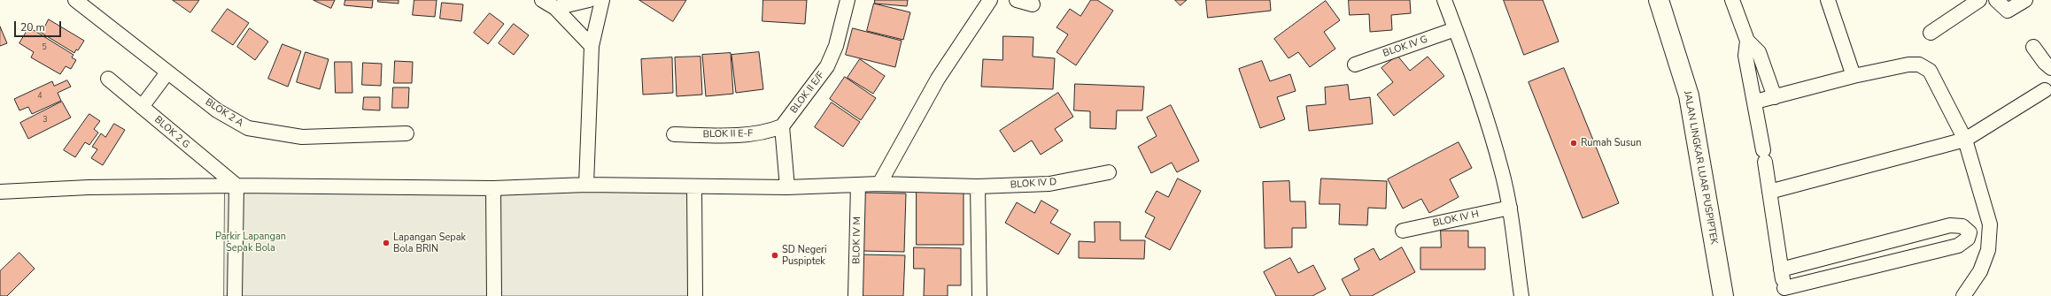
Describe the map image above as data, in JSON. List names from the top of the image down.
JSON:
{
  "streets": {
    "main road": ["JALAN LINGKAR LUAR PUSPIPTEK"],
    "street": [
      "BLOK IV G",
      "BLOK II E/F",
      "BLOK 2 A",
      "BLOK 2 G",
      "BLOK II E-F",
      "BLOK IV D",
      "BLOK IV H",
      "BLOK IV M"
    ]
  },
  "crossings": [
    ["BLOK II E/F", "BLOK II E-F"],
    ["BLOK 2 G", "BLOK IV D"],
    ["BLOK IV D", "BLOK IV M"]
  ],
  "parks": ["Parkir Lapangan Sepak Bola"],
  "places": ["Rumah Susun", "Lapangan Sepak Bola BRIN", "SD Negeri Puspiptek"],
  "house_numbers": ["5", "4", "3"],
  "scale_bar": "20 m"
}
